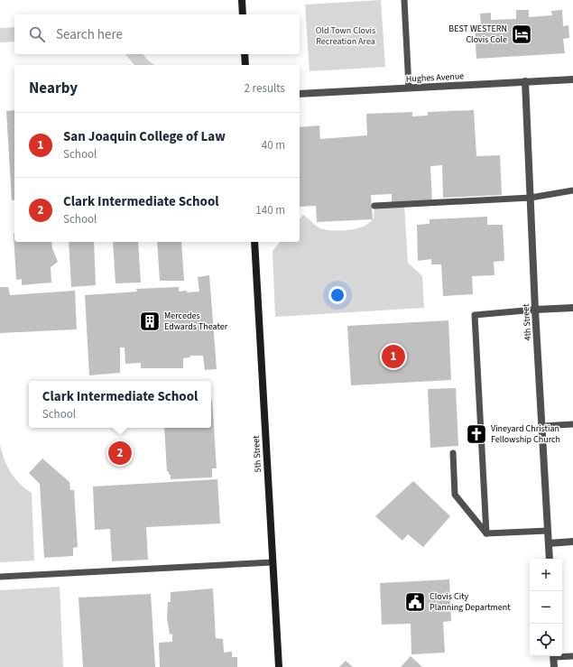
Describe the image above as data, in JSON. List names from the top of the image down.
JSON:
{
  "streets": {
    "main road": ["5th Street"],
    "street": ["Hughes Avenue", "4th Street"]
  },
  "crossings": [
    ["Hughes Avenue", "4th Street"]
  ],
  "parks": ["Old Town Clovis Recreation Area"],
  "places": {
    "hotel": ["BEST WESTERN Clovis Cole"],
    "building": ["Mercedes Edwards Theater"],
    "church": ["Vineyard Christian Fellowship Church"],
    "public building": ["Clovis City Planning Department"]
  },
  "page": {
    "search": "Search here",
    "heading": ["Nearby", "2 results"],
    "list": [
      {
        "mark": "1",
        "name": "San Joaquin College of Law",
        "note": "School",
        "value": "40 m"
      },
      {
        "mark": "2",
        "name": "Clark Intermediate School",
        "note": "School",
        "value": "140 m"
      }
    ],
    "pins": ["1", "2"],
    "popup": ["Clark Intermediate School", "School"],
    "map_buttons": ["+", "−"]
  }
}
